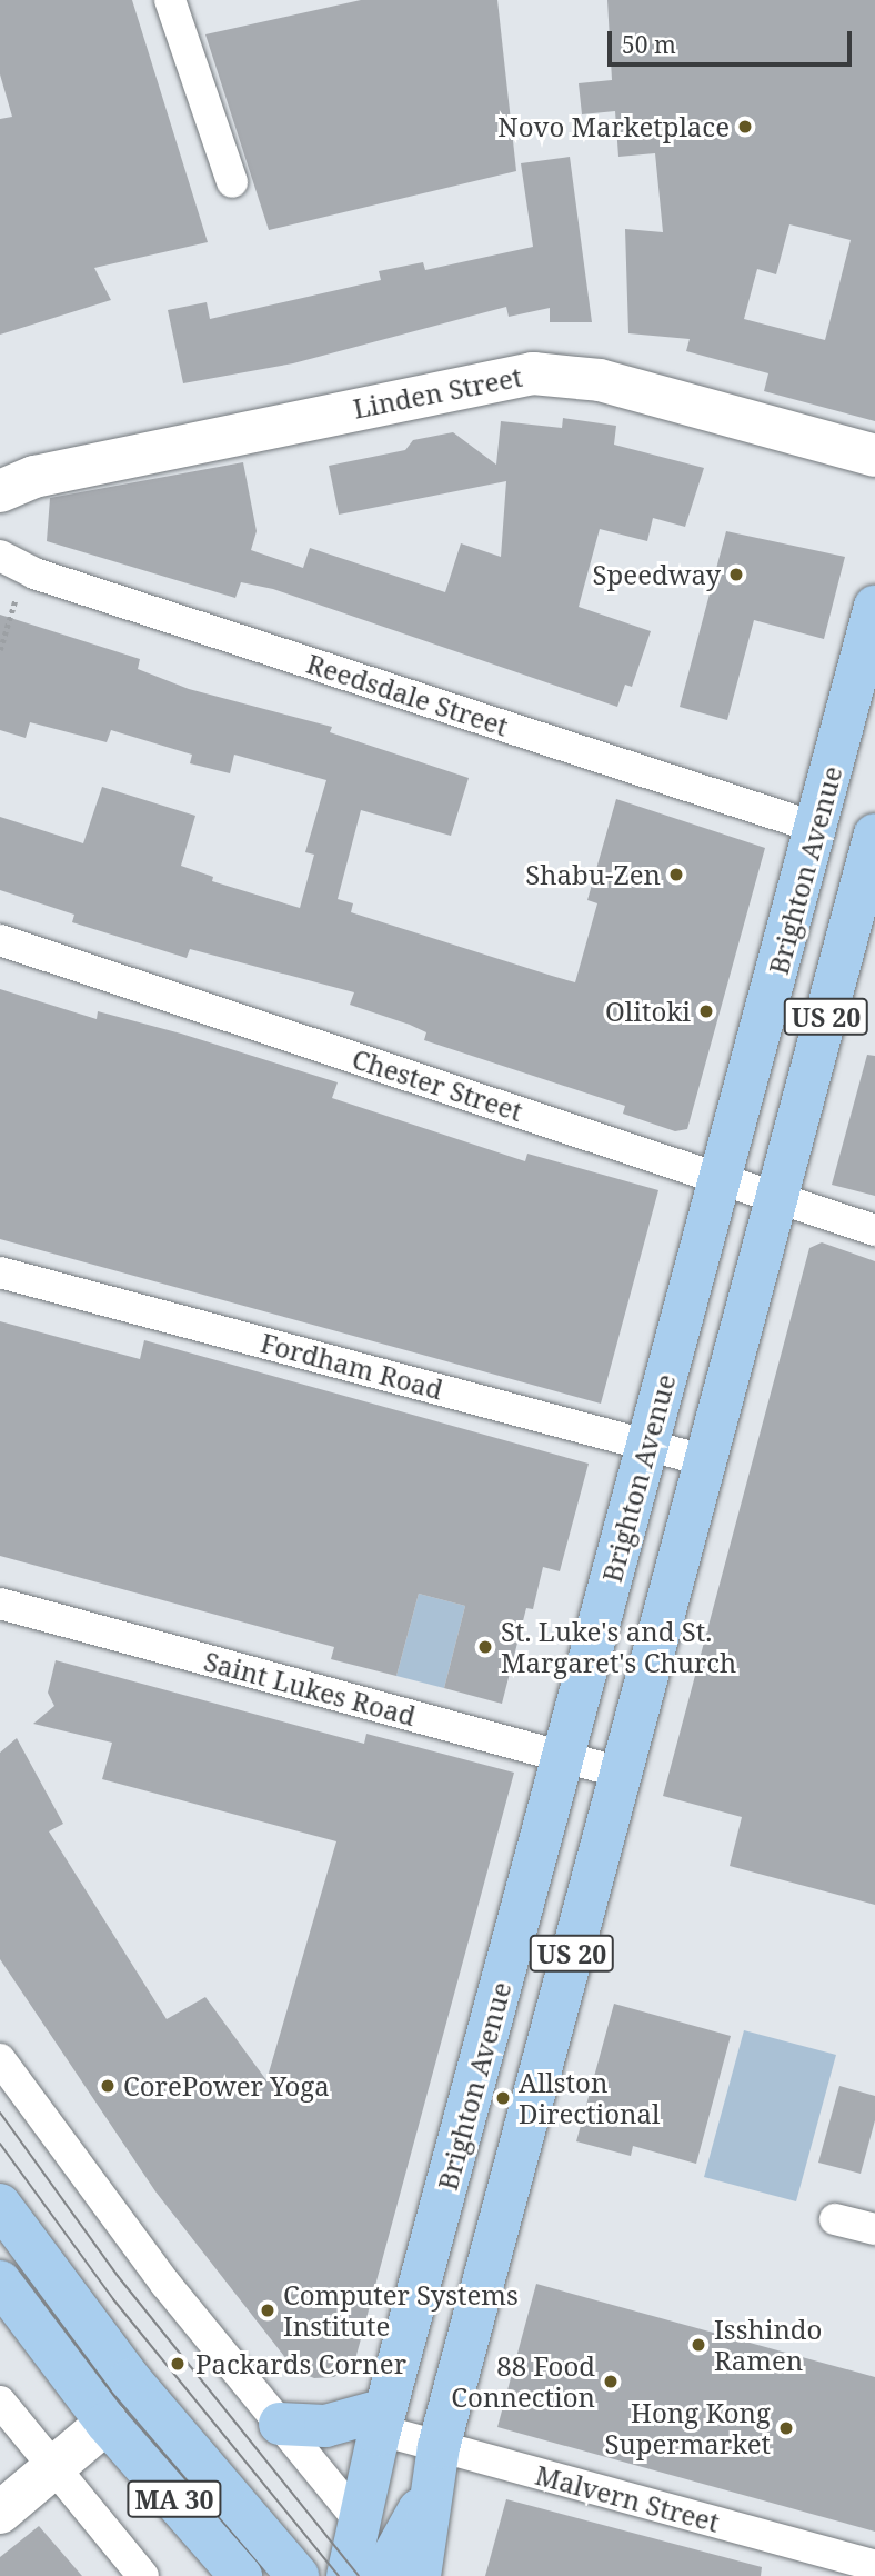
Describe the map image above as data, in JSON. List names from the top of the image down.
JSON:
{
  "streets": {
    "main road": ["Brighton Avenue", "US 20", "MA 30"],
    "street": [
      "Linden Street",
      "Reedsdale Street",
      "Chester Street",
      "Fordham Road",
      "Saint Lukes Road",
      "Malvern Street"
    ]
  },
  "crossings": [
    ["Reedsdale Street", "Brighton Avenue"],
    ["Brighton Avenue", "Chester Street"],
    ["Brighton Avenue", "Fordham Road"],
    ["Brighton Avenue", "Saint Lukes Road"],
    ["Brighton Avenue", "Malvern Street"],
    ["US 20", "Chester Street"],
    ["US 20", "Fordham Road"],
    ["US 20", "Saint Lukes Road"],
    ["US 20", "Malvern Street"]
  ],
  "places": [
    "Novo Marketplace",
    "Speedway",
    "Shabu-Zen",
    "Olitoki",
    "St. Luke's and St. Margaret's Church",
    "CorePower Yoga",
    "Allston Directional",
    "Computer Systems Institute",
    "Isshindo Ramen",
    "Packards Corner",
    "88 Food Connection",
    "Hong Kong Supermarket"
  ],
  "scale_bar": "50 m"
}
